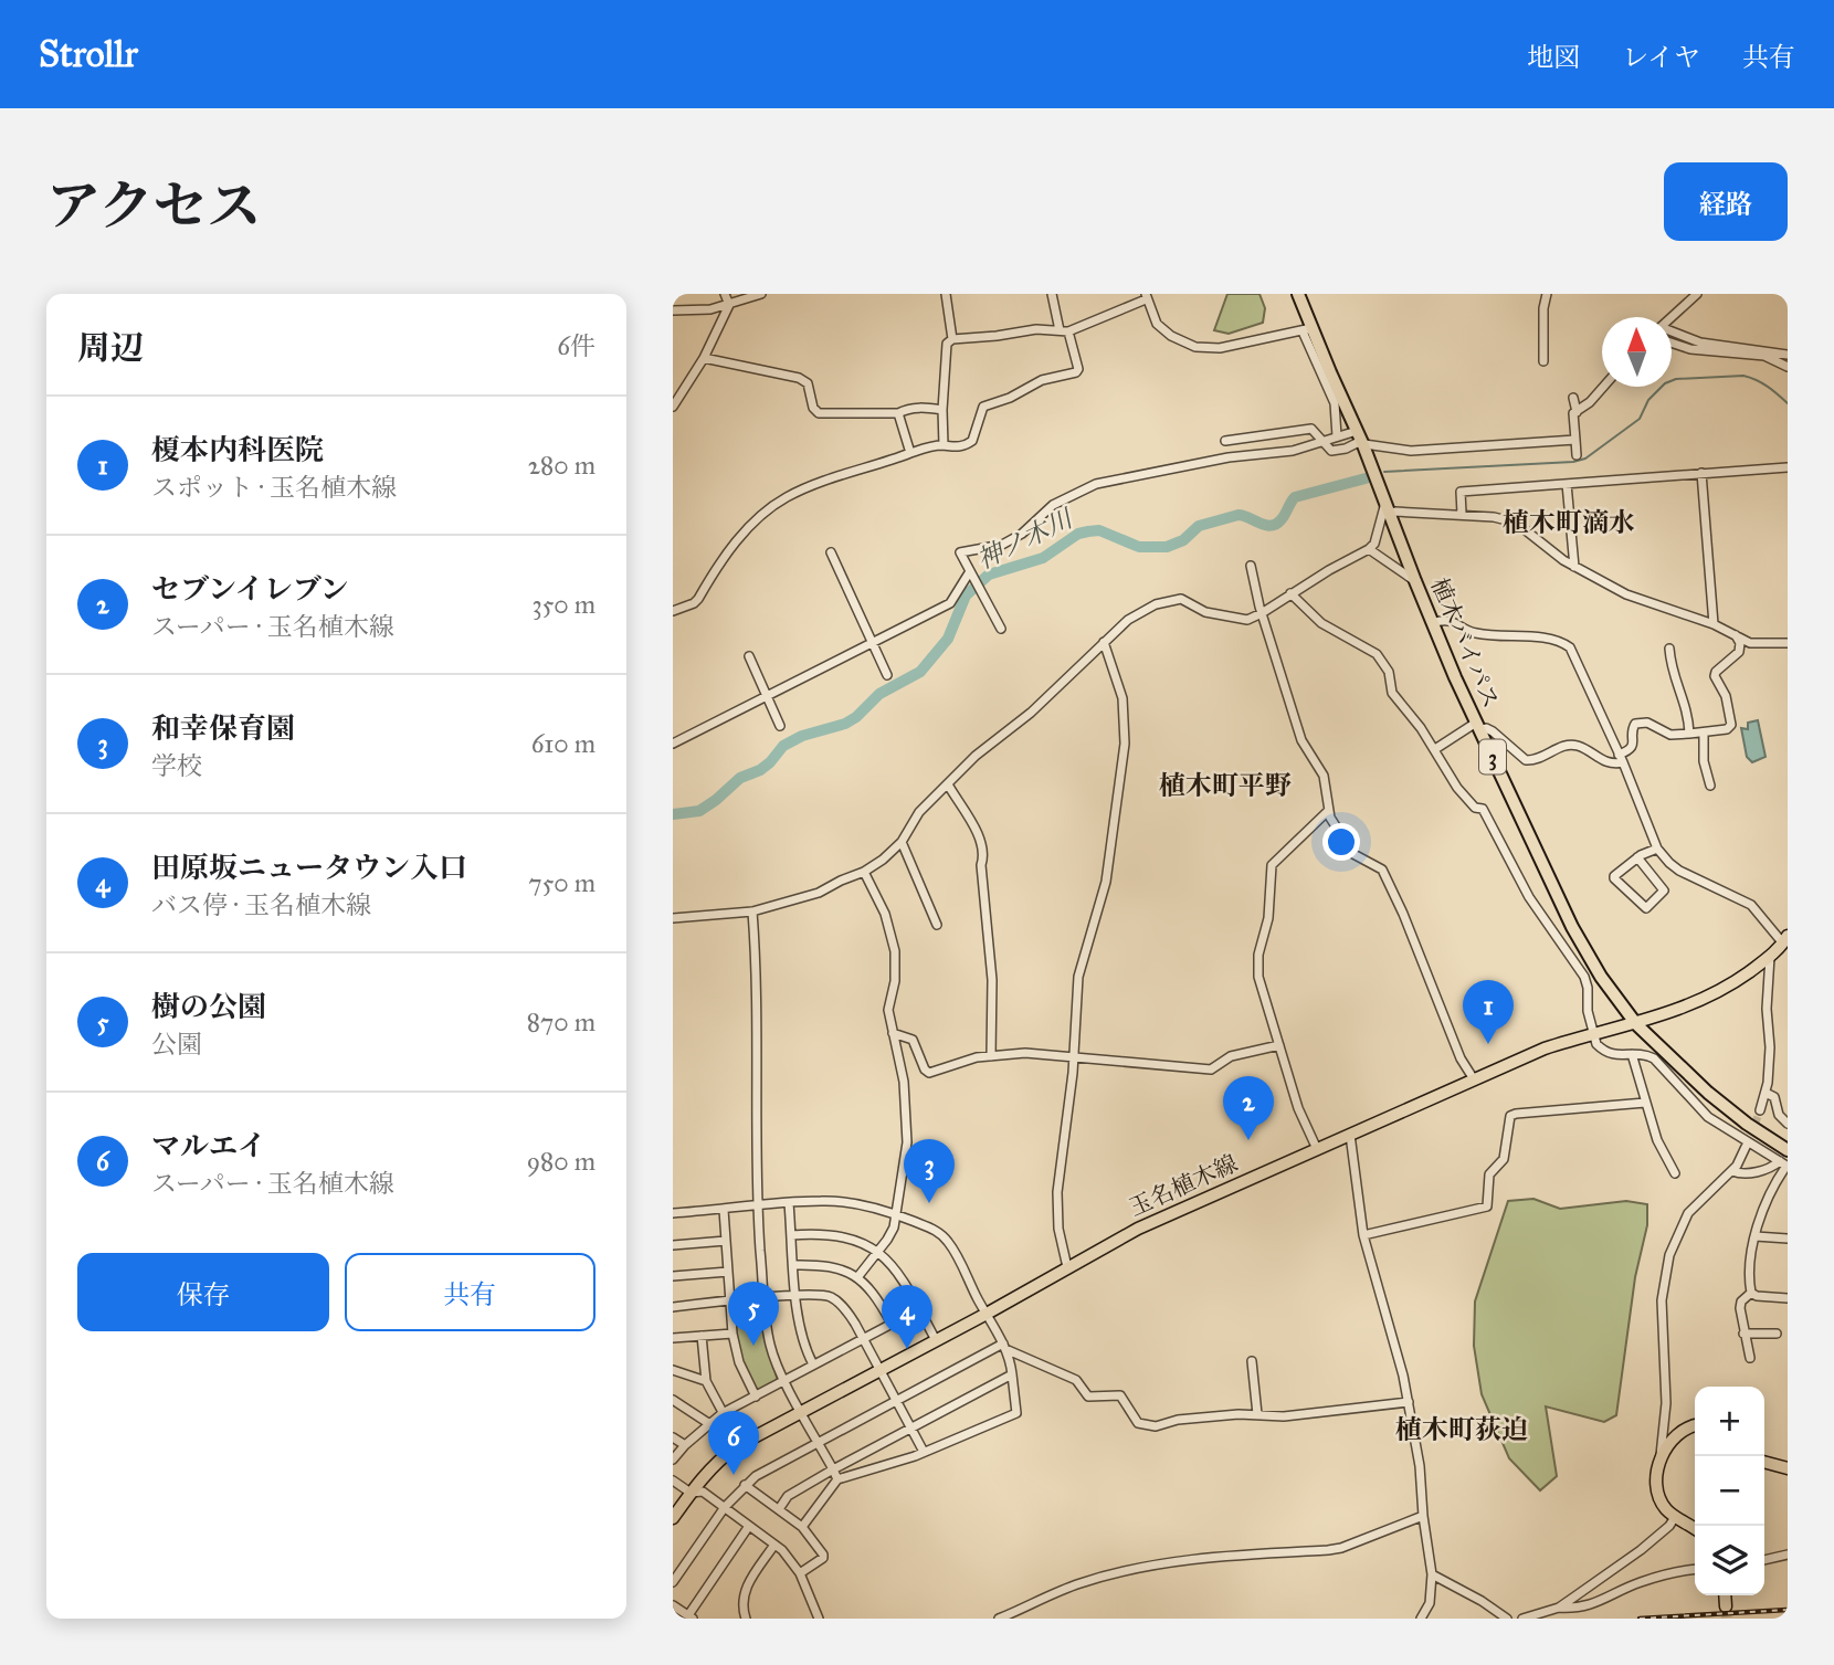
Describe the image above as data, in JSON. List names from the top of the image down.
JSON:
{
  "streets": {
    "highway": ["植木バイパス", "3"],
    "main road": ["玉名植木線"]
  },
  "crossings": [
    ["植木バイパス", "玉名植木線"]
  ],
  "districts": ["植木町滴水", "植木町平野", "植木町荻迫"],
  "water": ["神ノ木川"],
  "north": "top",
  "page": {
    "header": "Strollr",
    "nav": ["地図", "レイヤ", "共有"],
    "title": "アクセス",
    "buttons": [
      "経路",
      ["保存", "共有"]
    ],
    "heading": ["周辺", "6件"],
    "list": [
      {
        "mark": "1",
        "name": "榎本内科医院",
        "note": "スポット · 玉名植木線",
        "value": "280 m"
      },
      {
        "mark": "2",
        "name": "セブンイレブン",
        "note": "スーパー · 玉名植木線",
        "value": "350 m"
      },
      {
        "mark": "3",
        "name": "和幸保育園",
        "note": "学校",
        "value": "610 m"
      },
      {
        "mark": "4",
        "name": "田原坂ニュータウン入口",
        "note": "バス停 · 玉名植木線",
        "value": "750 m"
      },
      {
        "mark": "5",
        "name": "樹の公園",
        "note": "公園",
        "value": "870 m"
      },
      {
        "mark": "6",
        "name": "マルエイ",
        "note": "スーパー · 玉名植木線",
        "value": "980 m"
      }
    ],
    "pins": [
      "1",
      "2",
      "3",
      "5",
      "4",
      "6"
    ],
    "map_buttons": ["+", "−"]
  }
}
